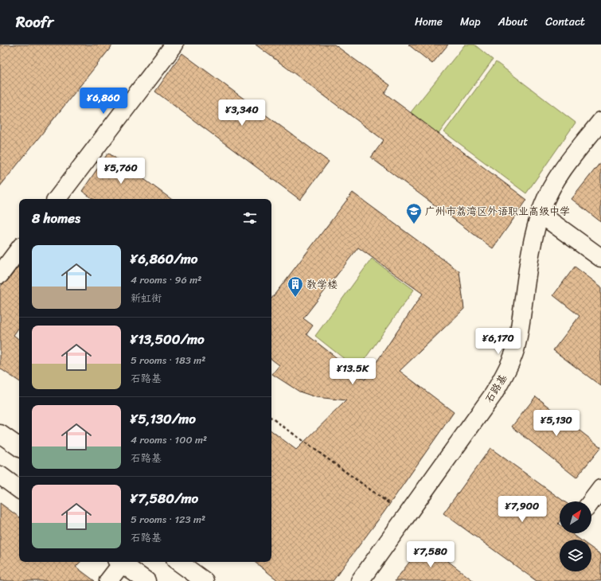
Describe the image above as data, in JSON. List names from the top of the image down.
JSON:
{
  "streets": {
    "street": ["石路基"]
  },
  "places": {
    "school or university": ["广州市荔湾区外语职业高级中学"],
    "building": ["教学楼"]
  },
  "north": "top right",
  "page": {
    "header": "Roofr",
    "nav": [
      "Home",
      "Map",
      "About",
      "Contact"
    ],
    "price": [
      "¥6,860",
      "¥3,340",
      "¥5,760",
      "¥6,170",
      "¥13.5K",
      "¥5,130",
      "¥7,900",
      "¥7,580"
    ],
    "heading": "8 homes",
    "list": [
      {
        "name": "¥6,860/mo",
        "note": "4 rooms · 96 m² · 新虹街"
      },
      {
        "name": "¥13,500/mo",
        "note": "5 rooms · 183 m² · 石路基"
      },
      {
        "name": "¥5,130/mo",
        "note": "4 rooms · 100 m² · 石路基"
      },
      {
        "name": "¥7,580/mo",
        "note": "5 rooms · 123 m² · 石路基"
      }
    ]
  }
}
